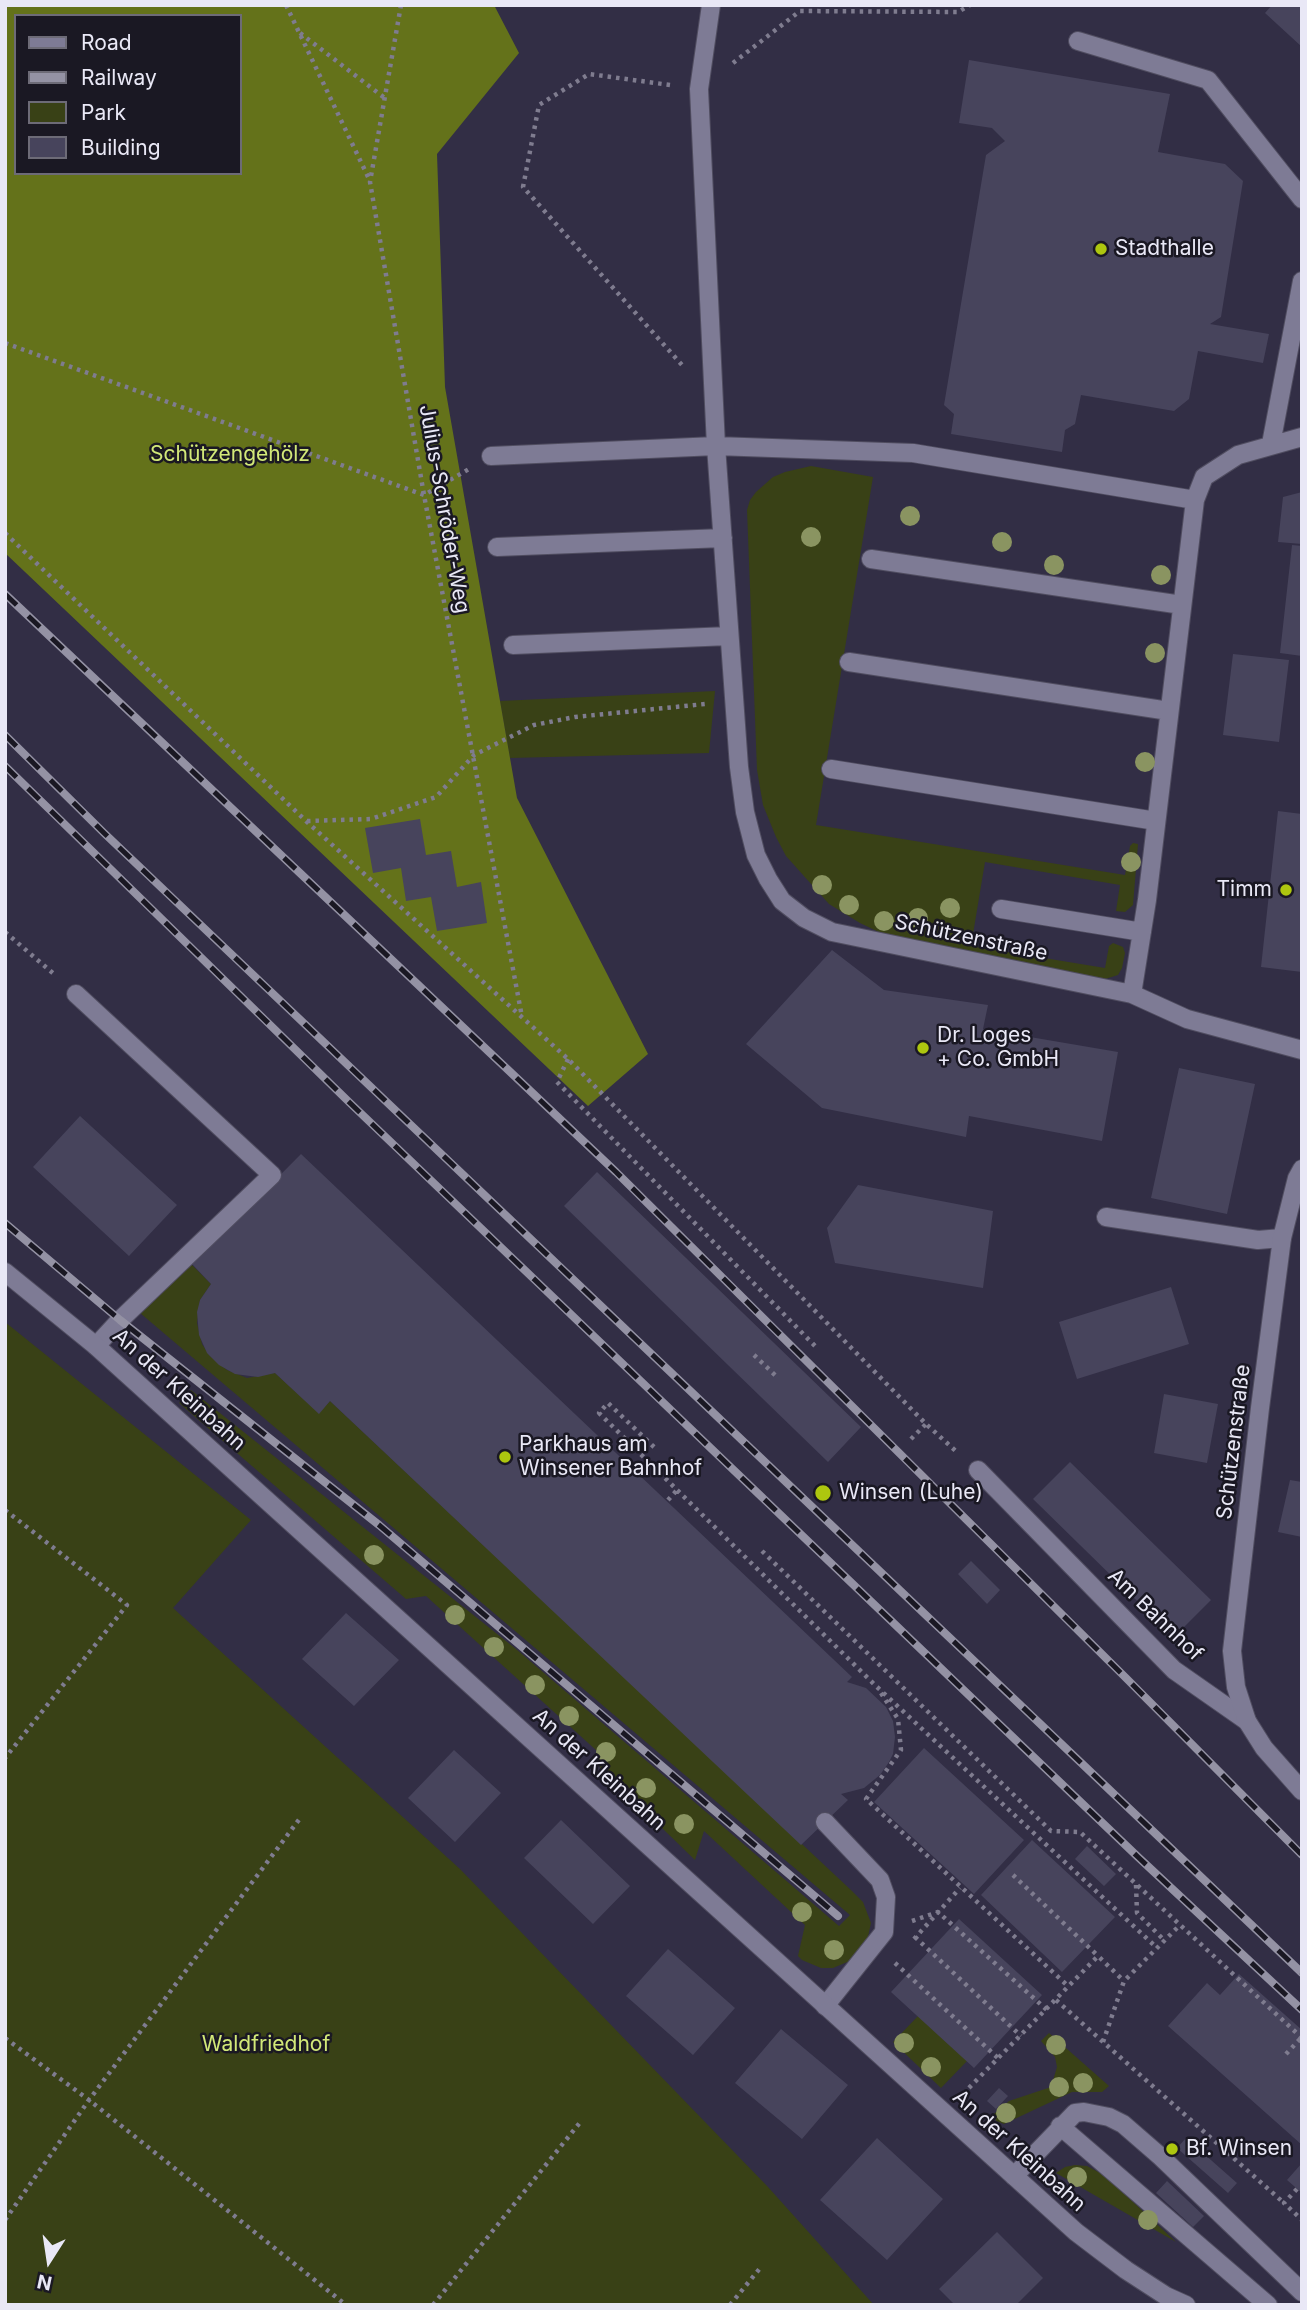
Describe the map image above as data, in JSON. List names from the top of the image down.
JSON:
{
  "streets": {
    "street": ["Schützenstraße", "An der Kleinbahn", "Am Bahnhof"],
    "path": ["Julius-Schröder-Weg"]
  },
  "crossings": [
    ["Schützenstraße", "Am Bahnhof"]
  ],
  "parks": ["Schützengehölz", "Waldfriedhof"],
  "places": [
    "Stadthalle",
    "Timm",
    "Dr. Loges + Co. GmbH",
    "Parkhaus am Winsener Bahnhof",
    "Winsen (Luhe)",
    "Bf. Winsen"
  ],
  "legend": [
    "Road",
    "Railway",
    "Park",
    "Building"
  ],
  "north": "bottom"
}
